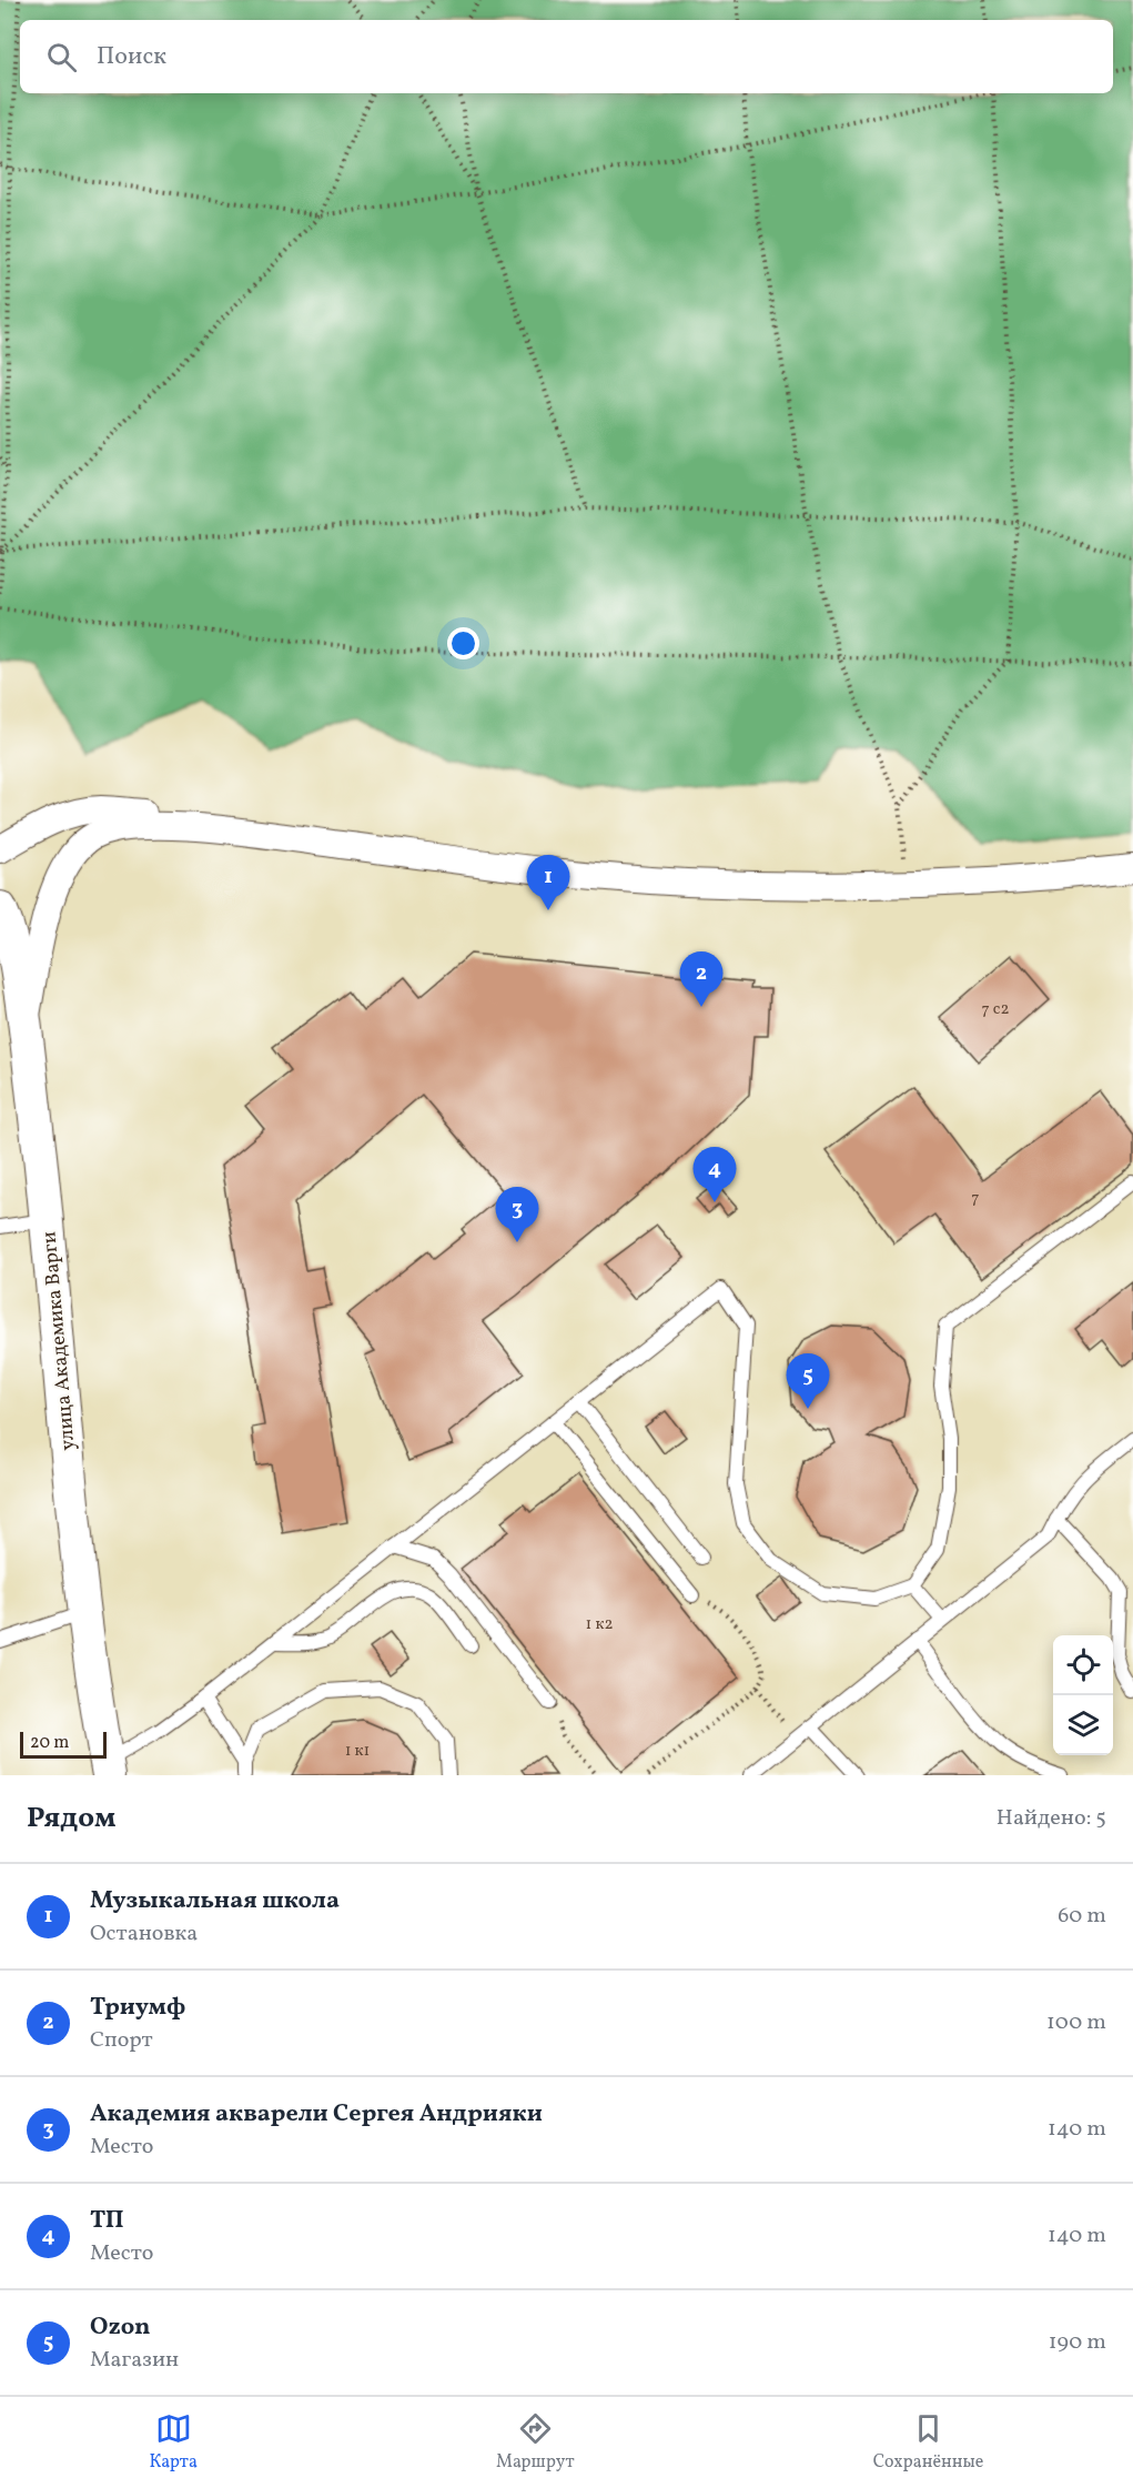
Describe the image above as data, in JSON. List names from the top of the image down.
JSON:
{
  "streets": {
    "street": ["улица Академика Варги"]
  },
  "house_numbers": [
    "7 с2",
    "7",
    "1 к2",
    "1 к1"
  ],
  "scale_bar": "20 m",
  "page": {
    "search": "Поиск",
    "pins": [
      "1",
      "2",
      "4",
      "3",
      "5"
    ],
    "scale": "20 m",
    "heading": ["Рядом", "Найдено: 5"],
    "list": [
      {
        "mark": "1",
        "name": "Музыкальная школа",
        "note": "Остановка",
        "value": "60 m"
      },
      {
        "mark": "2",
        "name": "Триумф",
        "note": "Спорт",
        "value": "100 m"
      },
      {
        "mark": "3",
        "name": "Академия акварели Сергея Андрияки",
        "note": "Место",
        "value": "140 m"
      },
      {
        "mark": "4",
        "name": "ТП",
        "note": "Место",
        "value": "140 m"
      },
      {
        "mark": "5",
        "name": "Ozon",
        "note": "Магазин",
        "value": "190 m"
      }
    ],
    "nav": ["Карта", "Маршрут", "Сохранённые"]
  }
}
